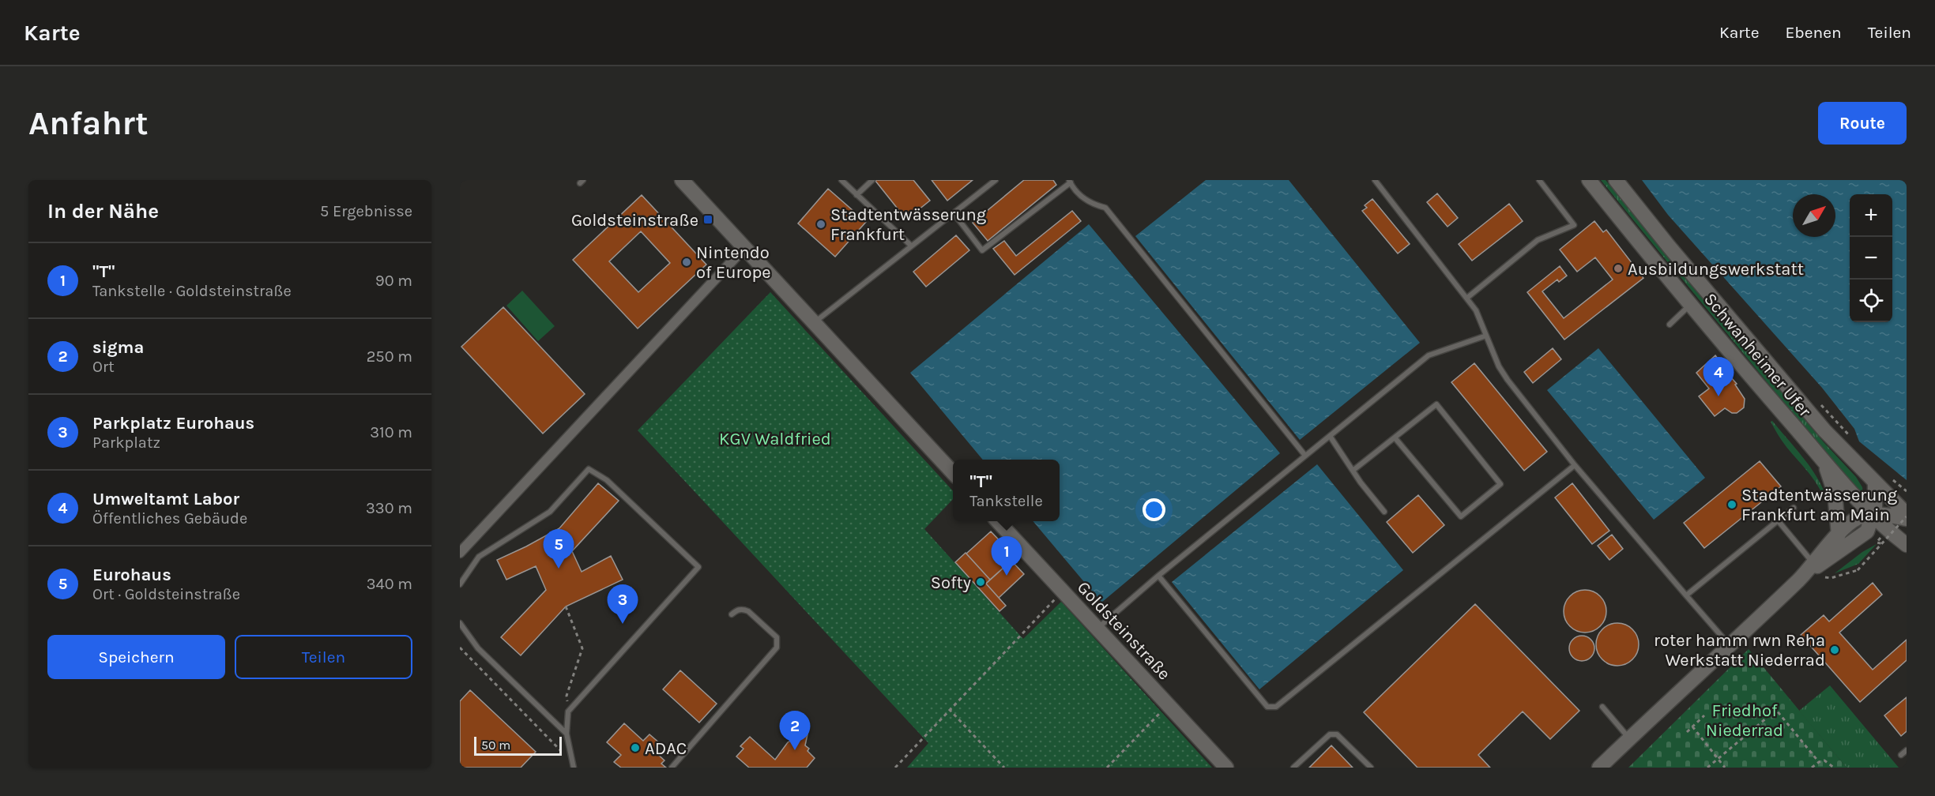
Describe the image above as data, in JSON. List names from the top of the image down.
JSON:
{
  "streets": {
    "main road": ["Schwanheimer Ufer", "Goldsteinstraße"]
  },
  "parks": ["KGV Waldfried", "Friedhof Niederrad"],
  "places": {
    "transit": ["Goldsteinstraße"],
    "other": [
      "Stadtentwässerung Frankfurt",
      "Nintendo of Europe",
      "Ausbildungswerkstatt",
      "Stadtentwässerung Frankfurt am Main",
      "Softy",
      "roter hamm rwn Reha Werkstatt Niederrad",
      "ADAC"
    ]
  },
  "scale_bar": "50 m",
  "north": "top right",
  "page": {
    "header": "Karte",
    "nav": ["Karte", "Ebenen", "Teilen"],
    "buttons": [
      "Route",
      ["Speichern", "Teilen"]
    ],
    "title": "Anfahrt",
    "heading": ["In der Nähe", "5 Ergebnisse"],
    "map_buttons": ["+", "−"],
    "list": [
      {
        "mark": "1",
        "name": "\"T\"",
        "note": "Tankstelle · Goldsteinstraße",
        "value": "90 m"
      },
      {
        "mark": "2",
        "name": "sigma",
        "note": "Ort",
        "value": "250 m"
      },
      {
        "mark": "3",
        "name": "Parkplatz Eurohaus",
        "note": "Parkplatz",
        "value": "310 m"
      },
      {
        "mark": "4",
        "name": "Umweltamt Labor",
        "note": "Öffentliches Gebäude",
        "value": "330 m"
      },
      {
        "mark": "5",
        "name": "Eurohaus",
        "note": "Ort · Goldsteinstraße",
        "value": "340 m"
      }
    ],
    "pins": [
      "4",
      "5",
      "1",
      "3",
      "2"
    ],
    "popup": ["\"T\"", "Tankstelle"],
    "scale": "50 m"
  }
}
